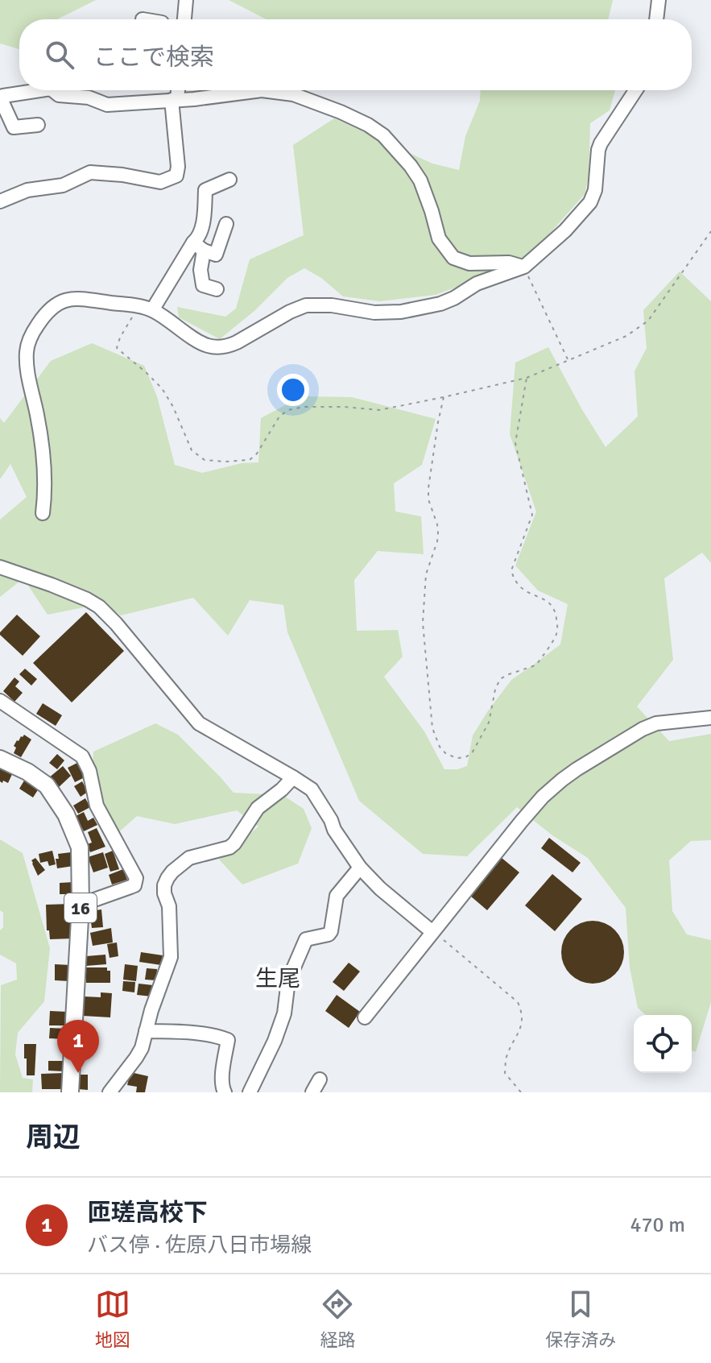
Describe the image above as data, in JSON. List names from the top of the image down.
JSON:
{
  "streets": {
    "main road": ["16"]
  },
  "districts": ["生尾"],
  "page": {
    "search": "ここで検索",
    "pins": "1",
    "heading": "周辺",
    "list": [
      {
        "mark": "1",
        "name": "匝瑳高校下",
        "note": "バス停 · 佐原八日市場線",
        "value": "470 m"
      }
    ],
    "nav": ["地図", "経路", "保存済み"]
  }
}
